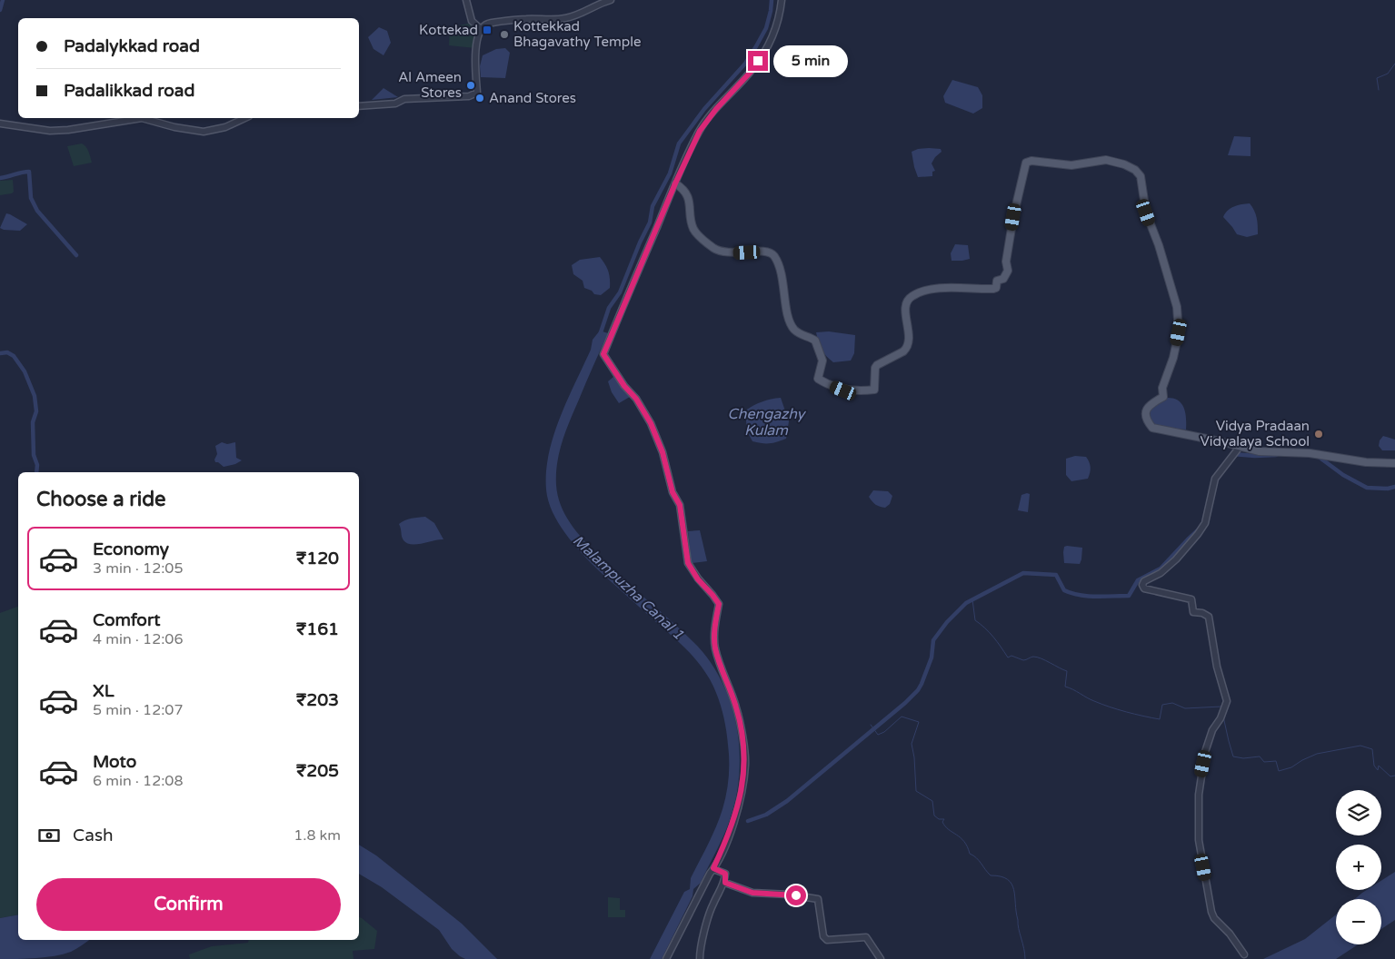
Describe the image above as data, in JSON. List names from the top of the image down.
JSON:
{
  "water": ["Chengazhy Kulam", "Malampuzha Canal 1"],
  "places": {
    "transit": ["Kottekad"],
    "other": [
      "Kottekkad Bhagavathy Temple",
      "Al Ameen Stores",
      "Anand Stores",
      "Vidya Pradaan Vidyalaya School"
    ]
  },
  "page": {
    "banner": ["Padalykkad road", "Padalikkad road"],
    "bubble": "5 min",
    "heading": "Choose a ride",
    "list": [
      {
        "name": "Economy",
        "note": "3 min · 12:05",
        "value": "₹120"
      },
      {
        "name": "Comfort",
        "note": "4 min · 12:06",
        "value": "₹161"
      },
      {
        "name": "XL",
        "note": "5 min · 12:07",
        "value": "₹203"
      },
      {
        "name": "Moto",
        "note": "6 min · 12:08",
        "value": "₹205"
      }
    ],
    "map_buttons": ["+", "−"],
    "pay": ["Cash", "1.8 km"],
    "buttons": "Confirm"
  }
}
